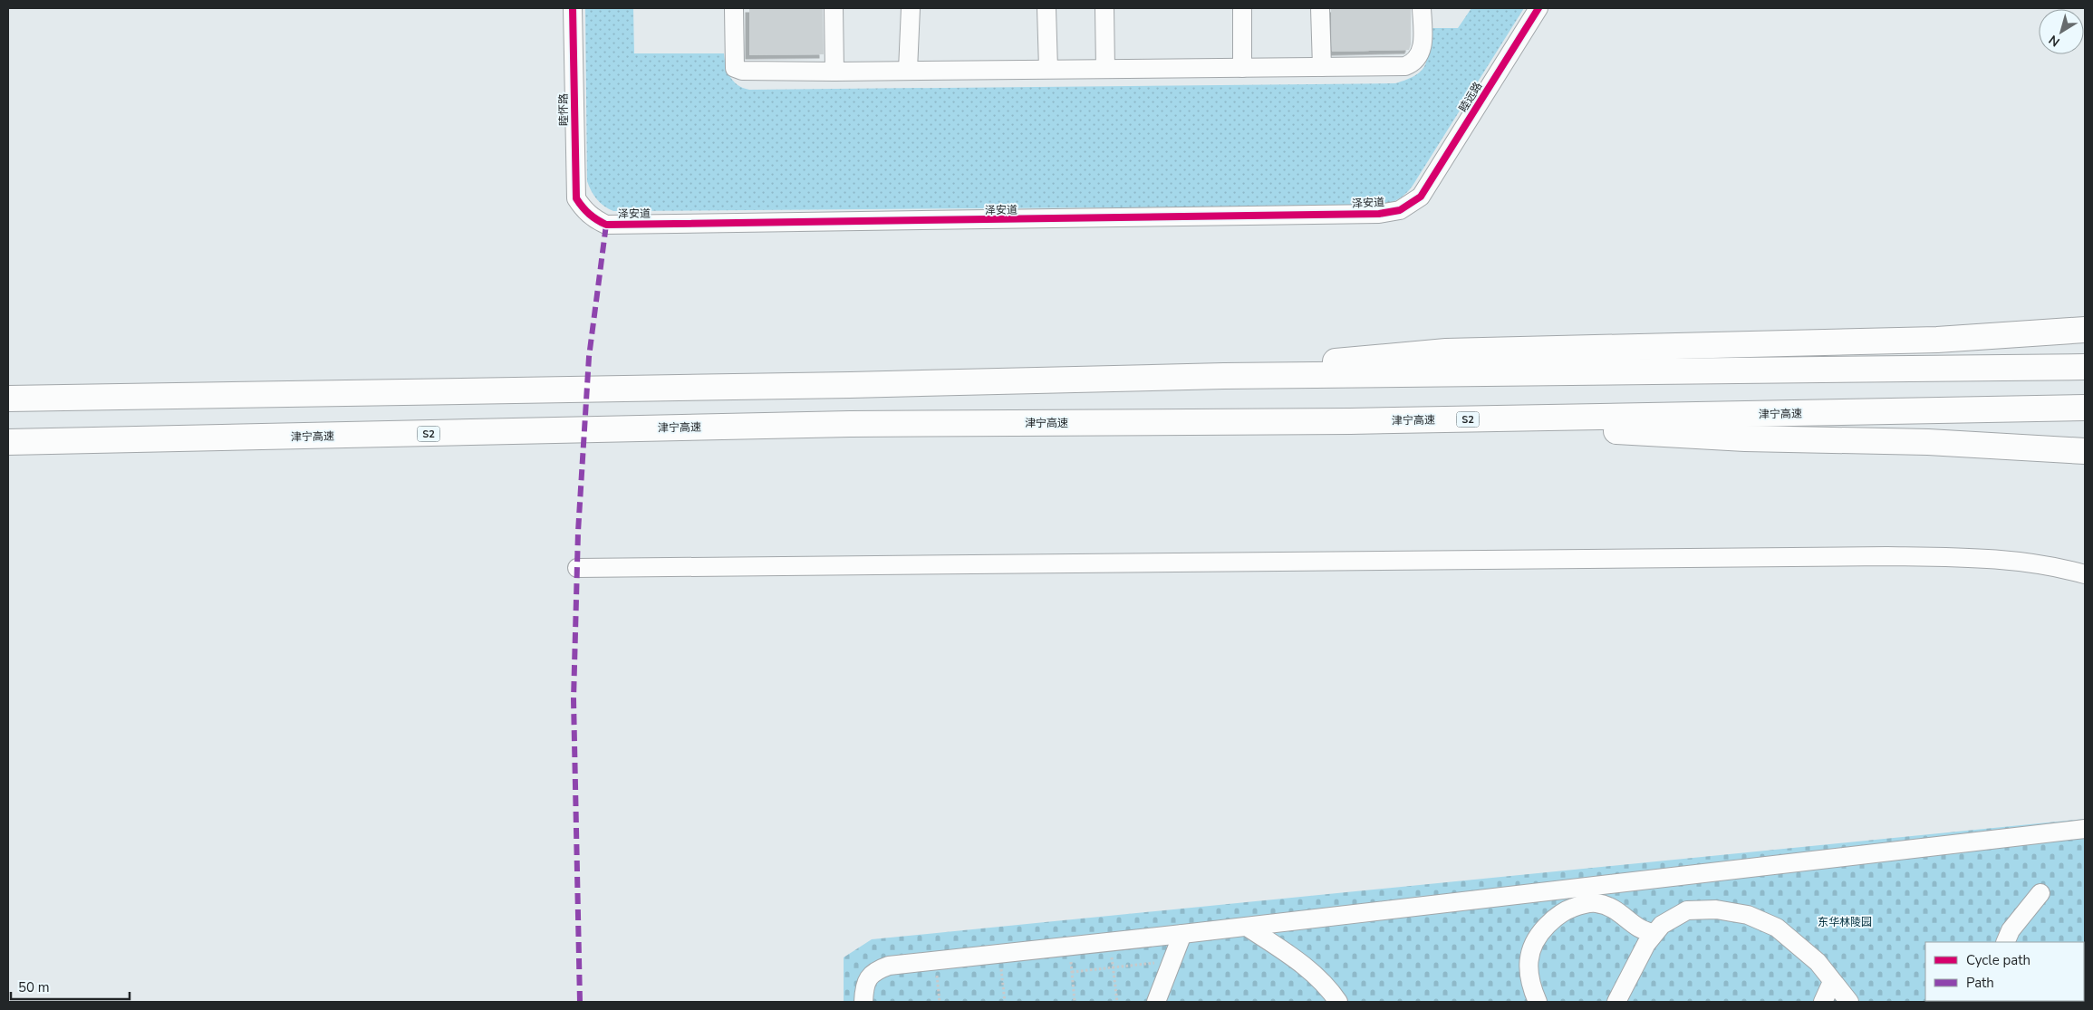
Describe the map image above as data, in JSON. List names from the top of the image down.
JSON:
{
  "streets": {
    "highway": ["津宁高速", "S2"],
    "street": ["睦远路", "睦怀路", "泽安道"]
  },
  "crossings": [
    ["睦远路", "泽安道"],
    ["睦怀路", "泽安道"]
  ],
  "parks": ["东华林陵园"],
  "legend": ["Cycle path", "Path"],
  "scale_bar": "50 m",
  "north": "bottom left"
}
